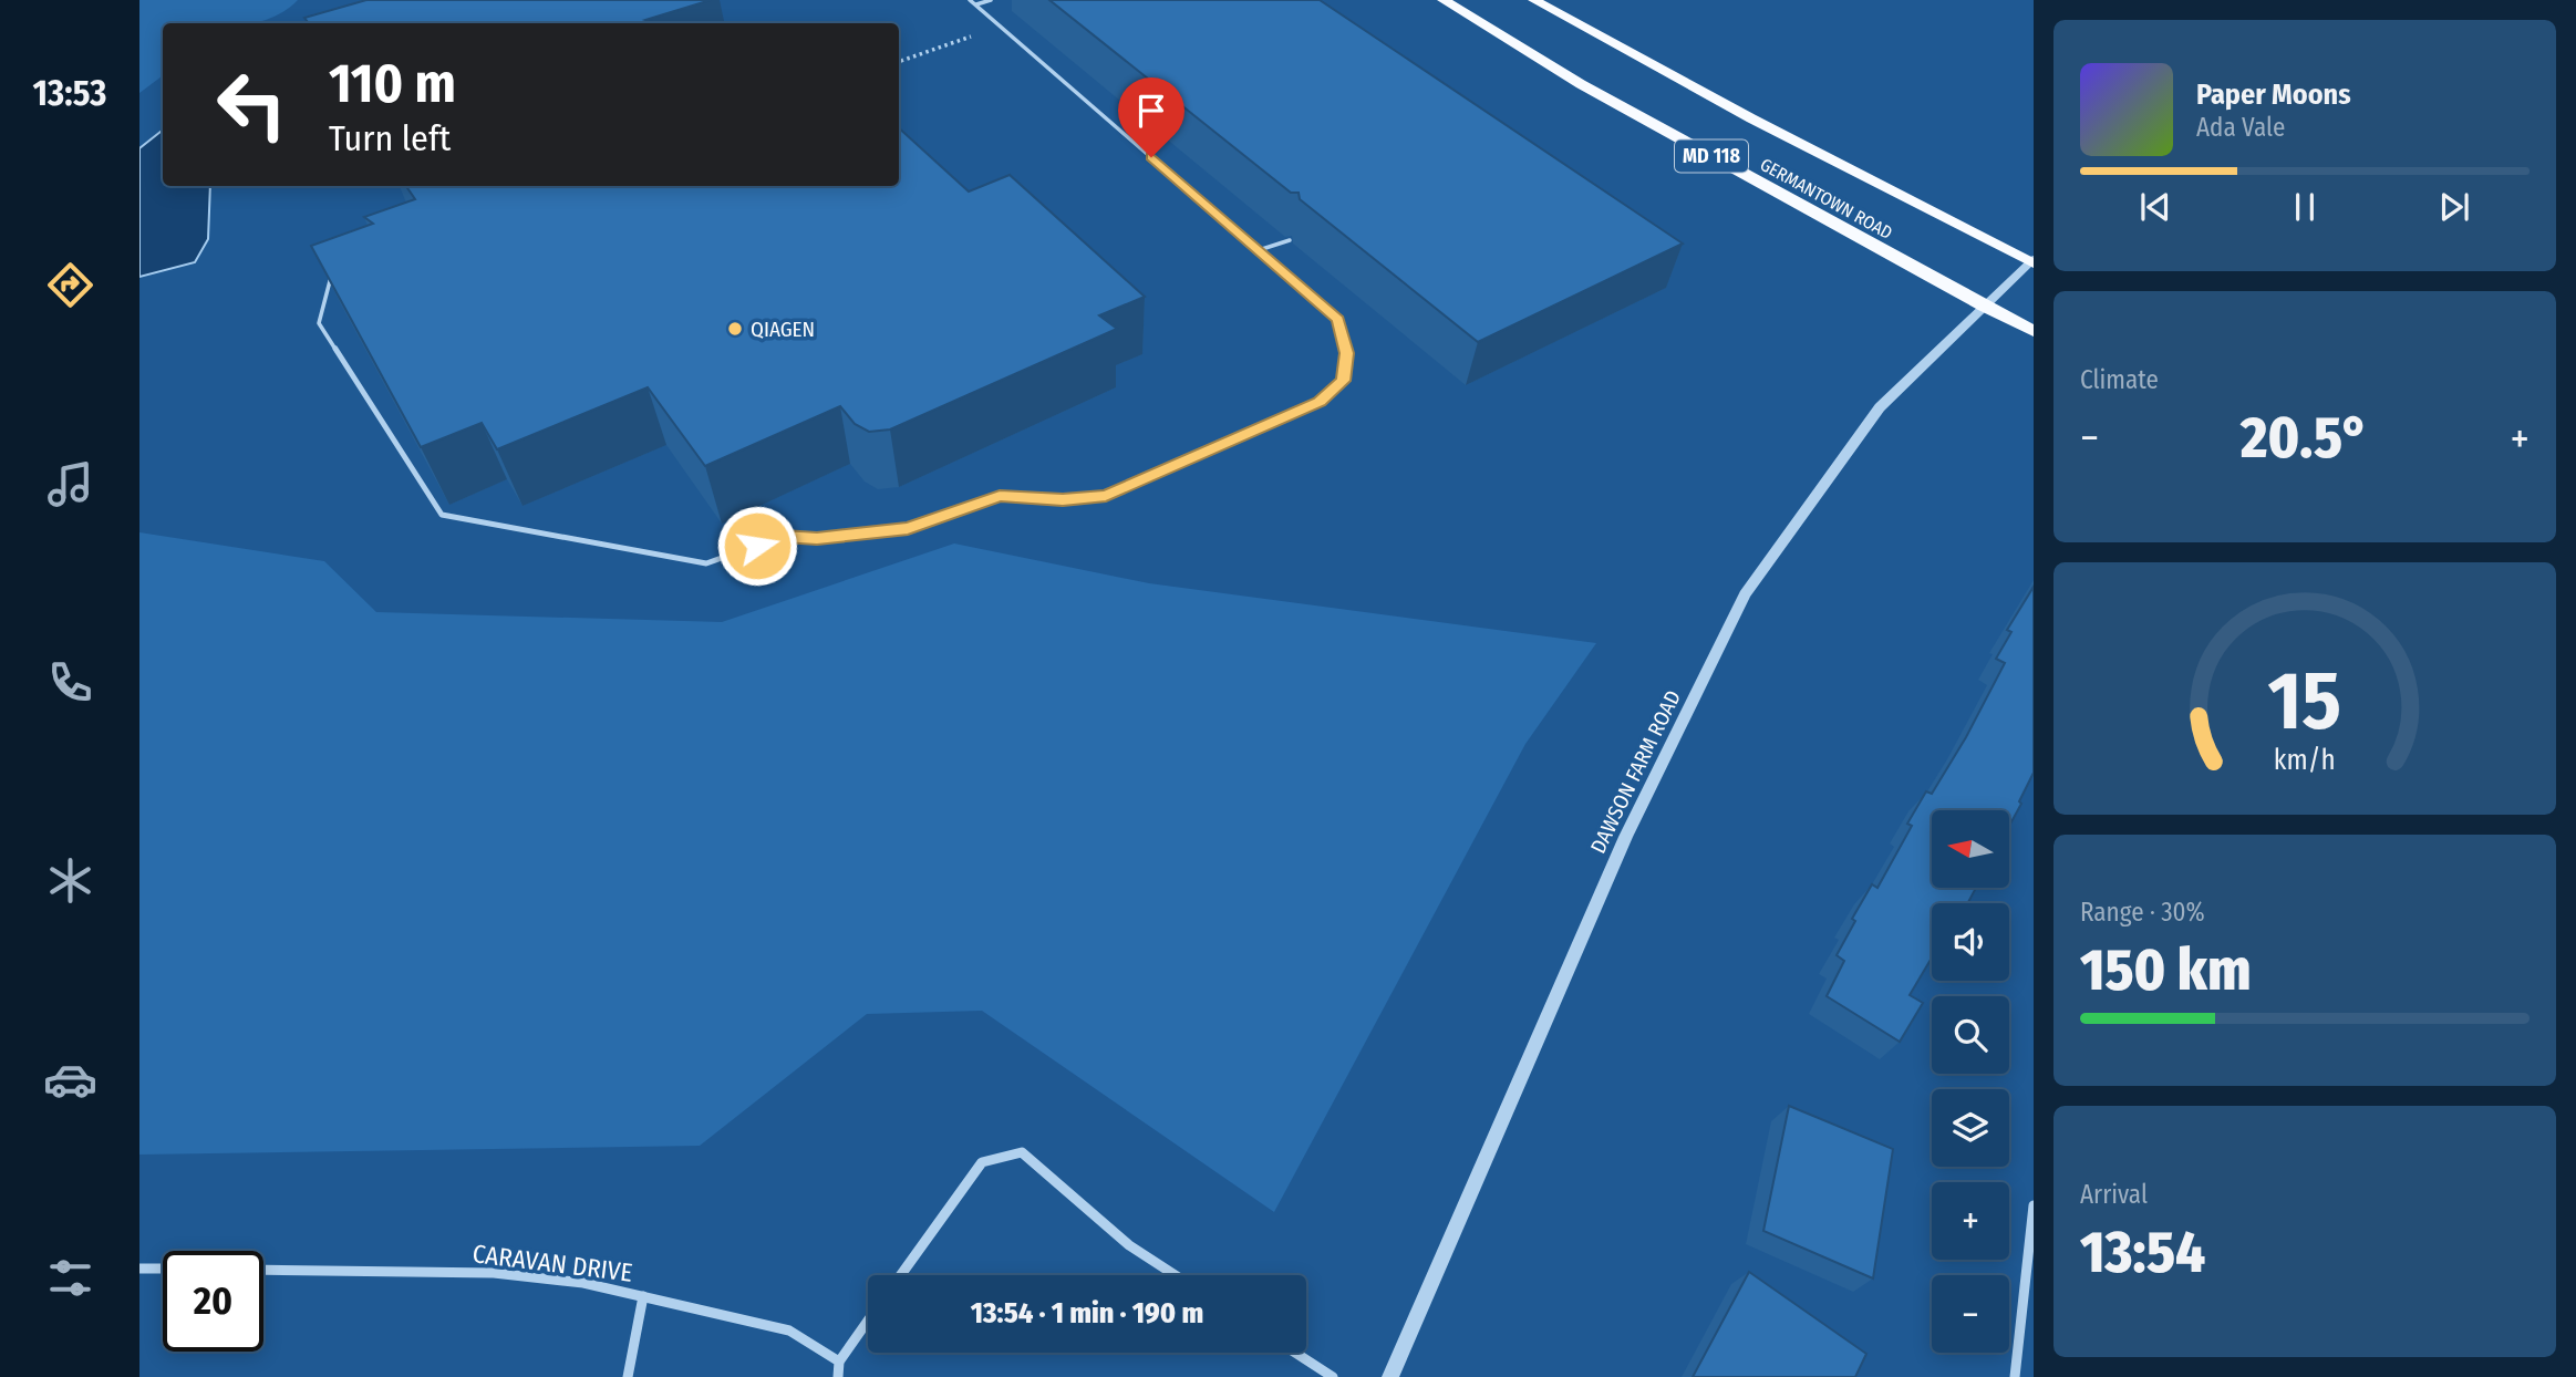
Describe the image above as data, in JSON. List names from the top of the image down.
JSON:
{
  "streets": {
    "main road": ["MD 118", "GERMANTOWN ROAD"],
    "street": ["DAWSON FARM ROAD", "CARAVAN DRIVE"]
  },
  "crossings": [
    ["GERMANTOWN ROAD", "DAWSON FARM ROAD"]
  ],
  "places": ["QIAGEN"],
  "north": "left",
  "page": {
    "tabs": "13:53",
    "turn": ["110 m", "Turn left"],
    "song": ["Paper Moons", "Ada Vale"],
    "tile": [
      "Climate",
      ["Range · 30%", "150 km"],
      ["Arrival", "13:54"]
    ],
    "heat": ["−", "20.5°", "+"],
    "map_buttons": ["+", "−"],
    "limit": "20",
    "trip": "13:54 · 1 min · 190 m",
    "gauge": ["15", "km/h"]
  }
}
